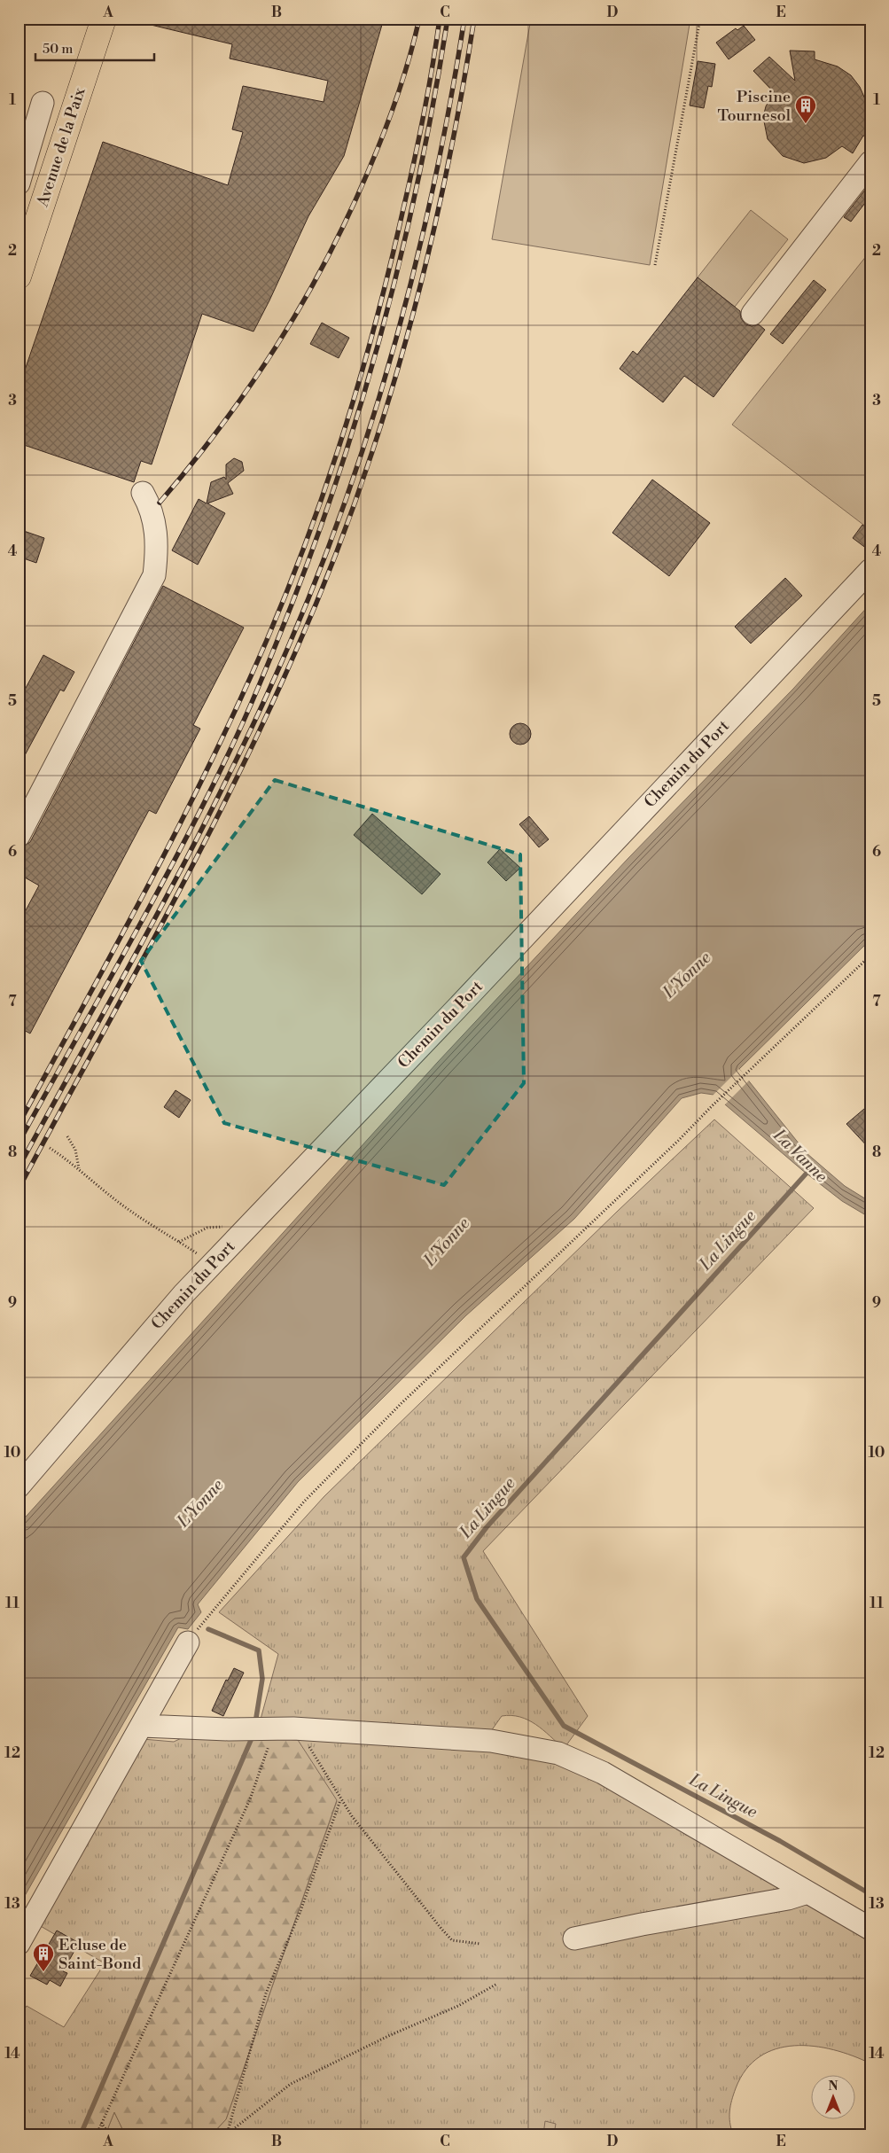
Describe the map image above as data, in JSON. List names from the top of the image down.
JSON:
{
  "streets": {
    "main road": ["Avenue de la Paix"],
    "street": ["Chemin du Port"]
  },
  "water": ["L'Yonne", "La Vanne", "La Lingue"],
  "places": {
    "building": ["Piscine Tournesol", "Ecluse de Saint-Bond"]
  },
  "scale_bar": "50 m",
  "north": "top",
  "grid": {
    "columns": [
      "A",
      "B",
      "C",
      "D",
      "E"
    ],
    "rows": [
      "1",
      "2",
      "3",
      "4",
      "5",
      "6",
      "7",
      "8",
      "9",
      "10",
      "11",
      "12",
      "13",
      "14"
    ]
  }
}
